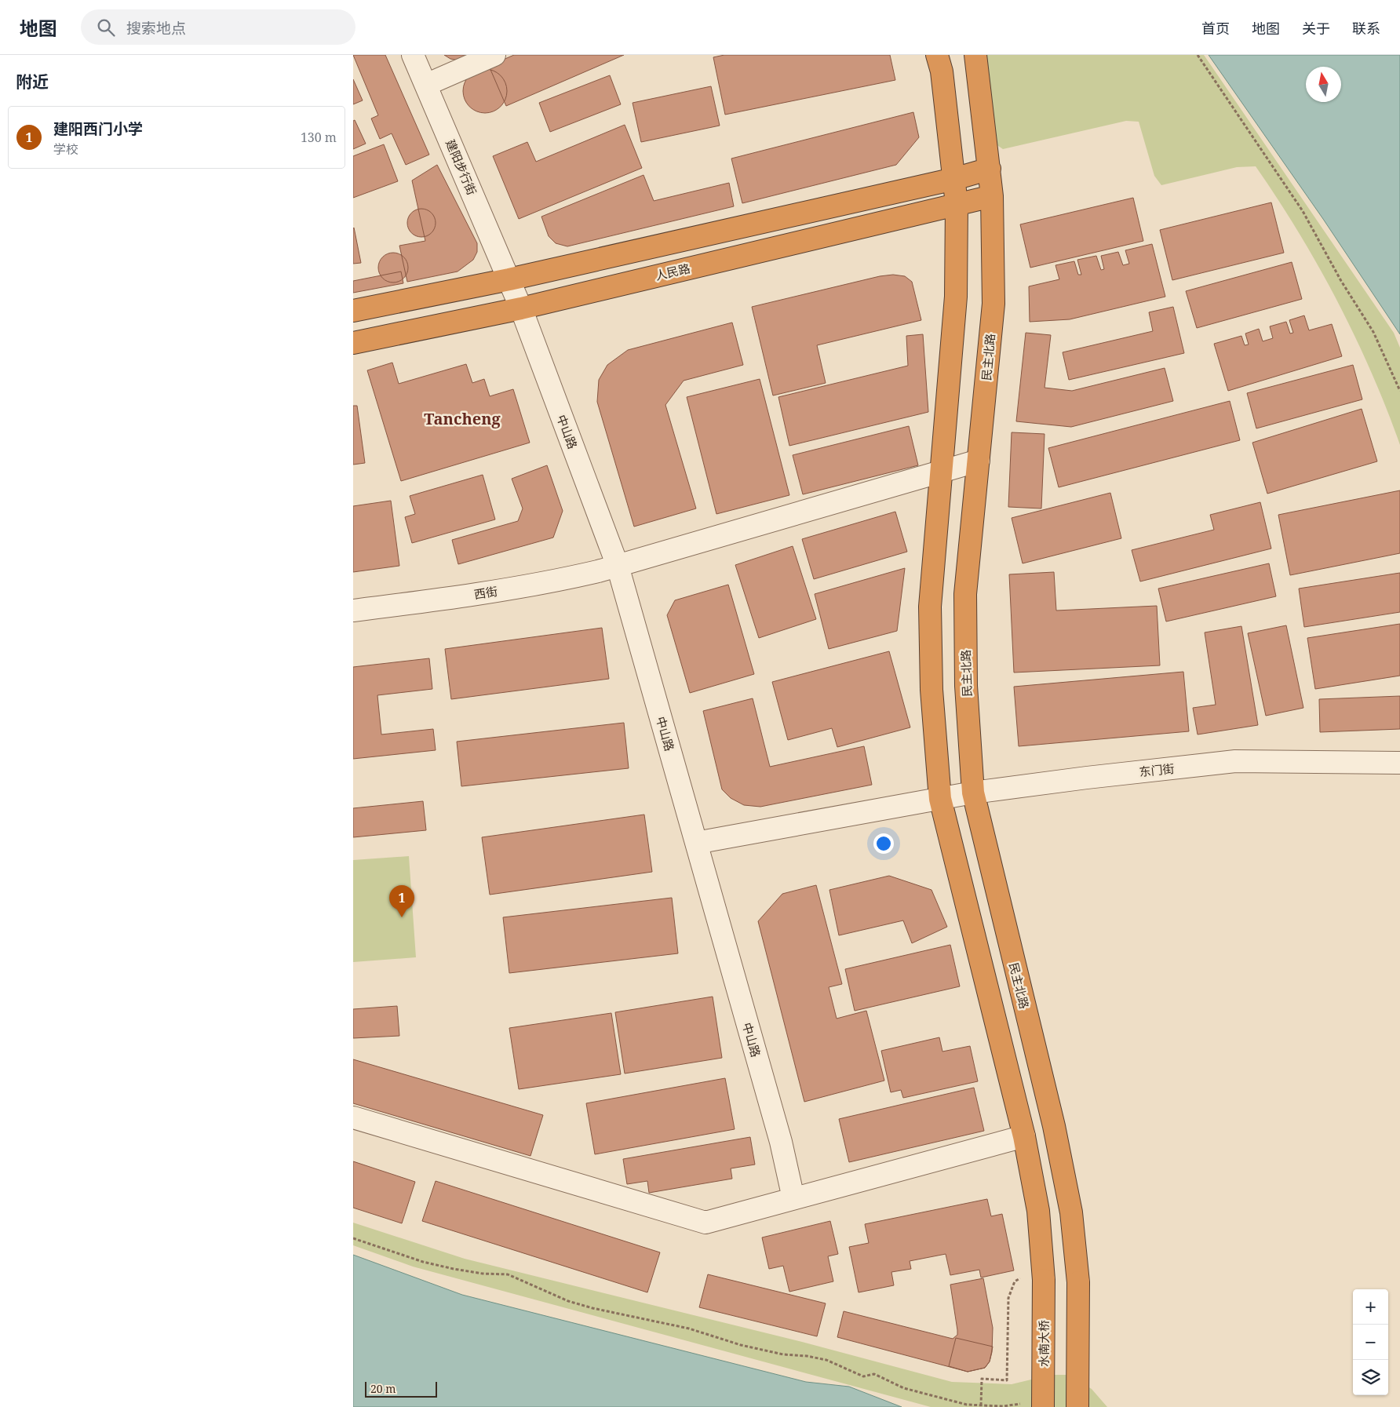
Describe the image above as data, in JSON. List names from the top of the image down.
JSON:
{
  "streets": {
    "highway": ["人民路", "民主北路", "水南大桥"],
    "street": [
      "建阳步行街",
      "中山路",
      "西街",
      "东门街"
    ]
  },
  "crossings": [
    ["建阳步行街", "中山路"],
    ["人民路", "民主北路"],
    ["人民路", "中山路"],
    ["民主北路", "西街"],
    ["民主北路", "东门街"],
    ["中山路", "西街"],
    ["中山路", "东门街"]
  ],
  "districts": ["Tancheng"],
  "scale_bar": "20 m",
  "north": "top",
  "page": {
    "header": "地图",
    "search": "搜索地点",
    "nav": [
      "首页",
      "地图",
      "关于",
      "联系"
    ],
    "heading": "附近",
    "list": [
      {
        "mark": "1",
        "name": "建阳西门小学",
        "note": "学校",
        "value": "130 m"
      }
    ],
    "pins": "1",
    "map_buttons": ["+", "−"],
    "scale": "20 m"
  }
}
